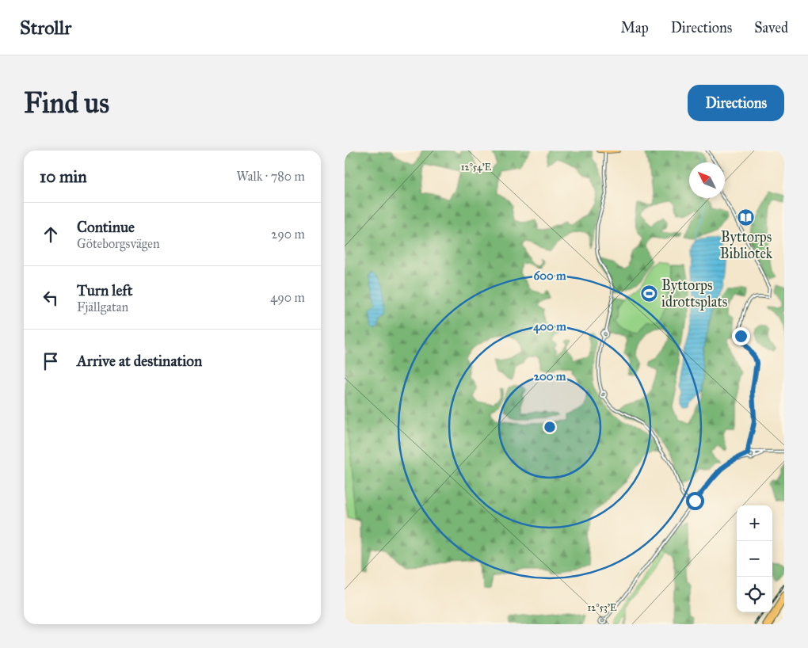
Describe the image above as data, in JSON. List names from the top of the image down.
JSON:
{
  "places": {
    "library": ["Byttorps Bibliotek"],
    "sports": ["Byttorps idrottsplats"]
  },
  "north": "top left",
  "page": {
    "header": "Strollr",
    "nav": ["Map", "Directions", "Saved"],
    "buttons": "Directions",
    "title": "Find us",
    "heading": ["10 min", "Walk · 780 m"],
    "list": [
      ["Continue", "Göteborgsvägen", "290 m"],
      ["Turn left", "Fjällgatan", "490 m"],
      "Arrive at destination"
    ],
    "map_buttons": ["+", "−"]
  },
  "coordinates": ["12°54'E", "12°53'E"],
  "rings": ["600 m", "400 m", "200 m"]
}
